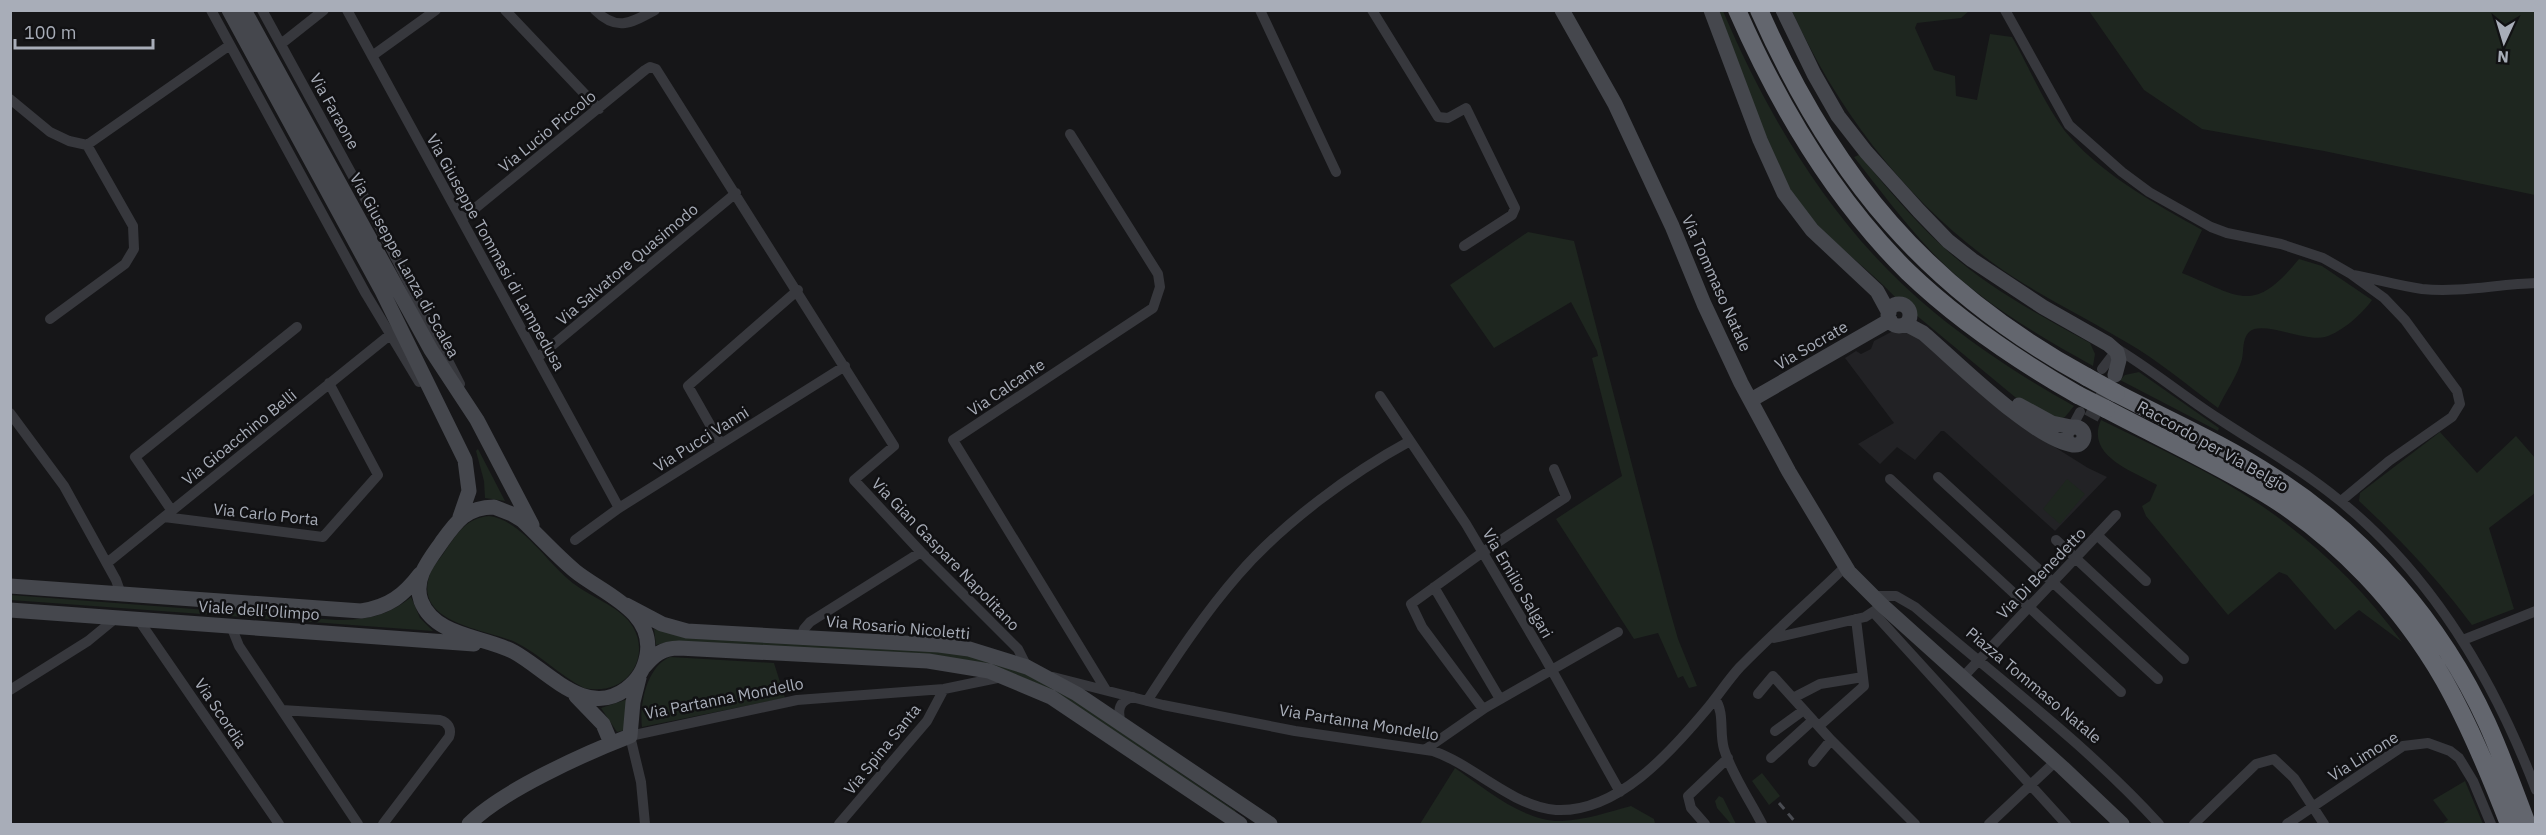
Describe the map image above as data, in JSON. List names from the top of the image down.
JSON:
{
  "streets": {
    "highway": ["Raccordo per Via Belgio"],
    "street": [
      "Via Faraone",
      "Via Lucio Piccolo",
      "Via Giuseppe Tommasi di Lampedusa",
      "Via Salvatore Quasimodo",
      "Via Giuseppe Lanza di Scalea",
      "Via Tommaso Natale",
      "Via Socrate",
      "Via Calcante",
      "Via Gioacchino Belli",
      "Via Pucci Vanni",
      "Via Carlo Porta",
      "Via Gian Gaspare Napolitano",
      "Via Di Benedetto",
      "Via Emilio Salgari",
      "Viale dell'Olimpo",
      "Via Rosario Nicoletti",
      "Piazza Tommaso Natale",
      "Via Partanna Mondello",
      "Via Scordia",
      "Via Spina Santa",
      "Via Limone"
    ]
  },
  "crossings": [
    ["Via Faraone", "Via Giuseppe Lanza di Scalea"],
    ["Via Lucio Piccolo", "Via Giuseppe Tommasi di Lampedusa"],
    ["Via Lucio Piccolo", "Via Gian Gaspare Napolitano"],
    ["Via Giuseppe Tommasi di Lampedusa", "Via Salvatore Quasimodo"],
    ["Via Giuseppe Tommasi di Lampedusa", "Via Pucci Vanni"],
    ["Via Salvatore Quasimodo", "Via Gian Gaspare Napolitano"],
    ["Via Giuseppe Lanza di Scalea", "Via Gioacchino Belli"],
    ["Via Giuseppe Lanza di Scalea", "Viale dell'Olimpo"],
    ["Via Giuseppe Lanza di Scalea", "Via Rosario Nicoletti"],
    ["Via Tommaso Natale", "Via Socrate"],
    ["Via Tommaso Natale", "Via Partanna Mondello"],
    ["Via Calcante", "Via Partanna Mondello"],
    ["Via Gioacchino Belli", "Via Carlo Porta"],
    ["Via Pucci Vanni", "Via Gian Gaspare Napolitano"],
    ["Via Gian Gaspare Napolitano", "Via Rosario Nicoletti"],
    ["Via Di Benedetto", "Piazza Tommaso Natale"],
    ["Via Emilio Salgari", "Via Partanna Mondello"],
    ["Viale dell'Olimpo", "Via Rosario Nicoletti"],
    ["Viale dell'Olimpo", "Via Scordia"],
    ["Via Rosario Nicoletti", "Via Partanna Mondello"],
    ["Via Partanna Mondello", "Via Spina Santa"]
  ],
  "scale_bar": "100 m",
  "north": "bottom"
}
